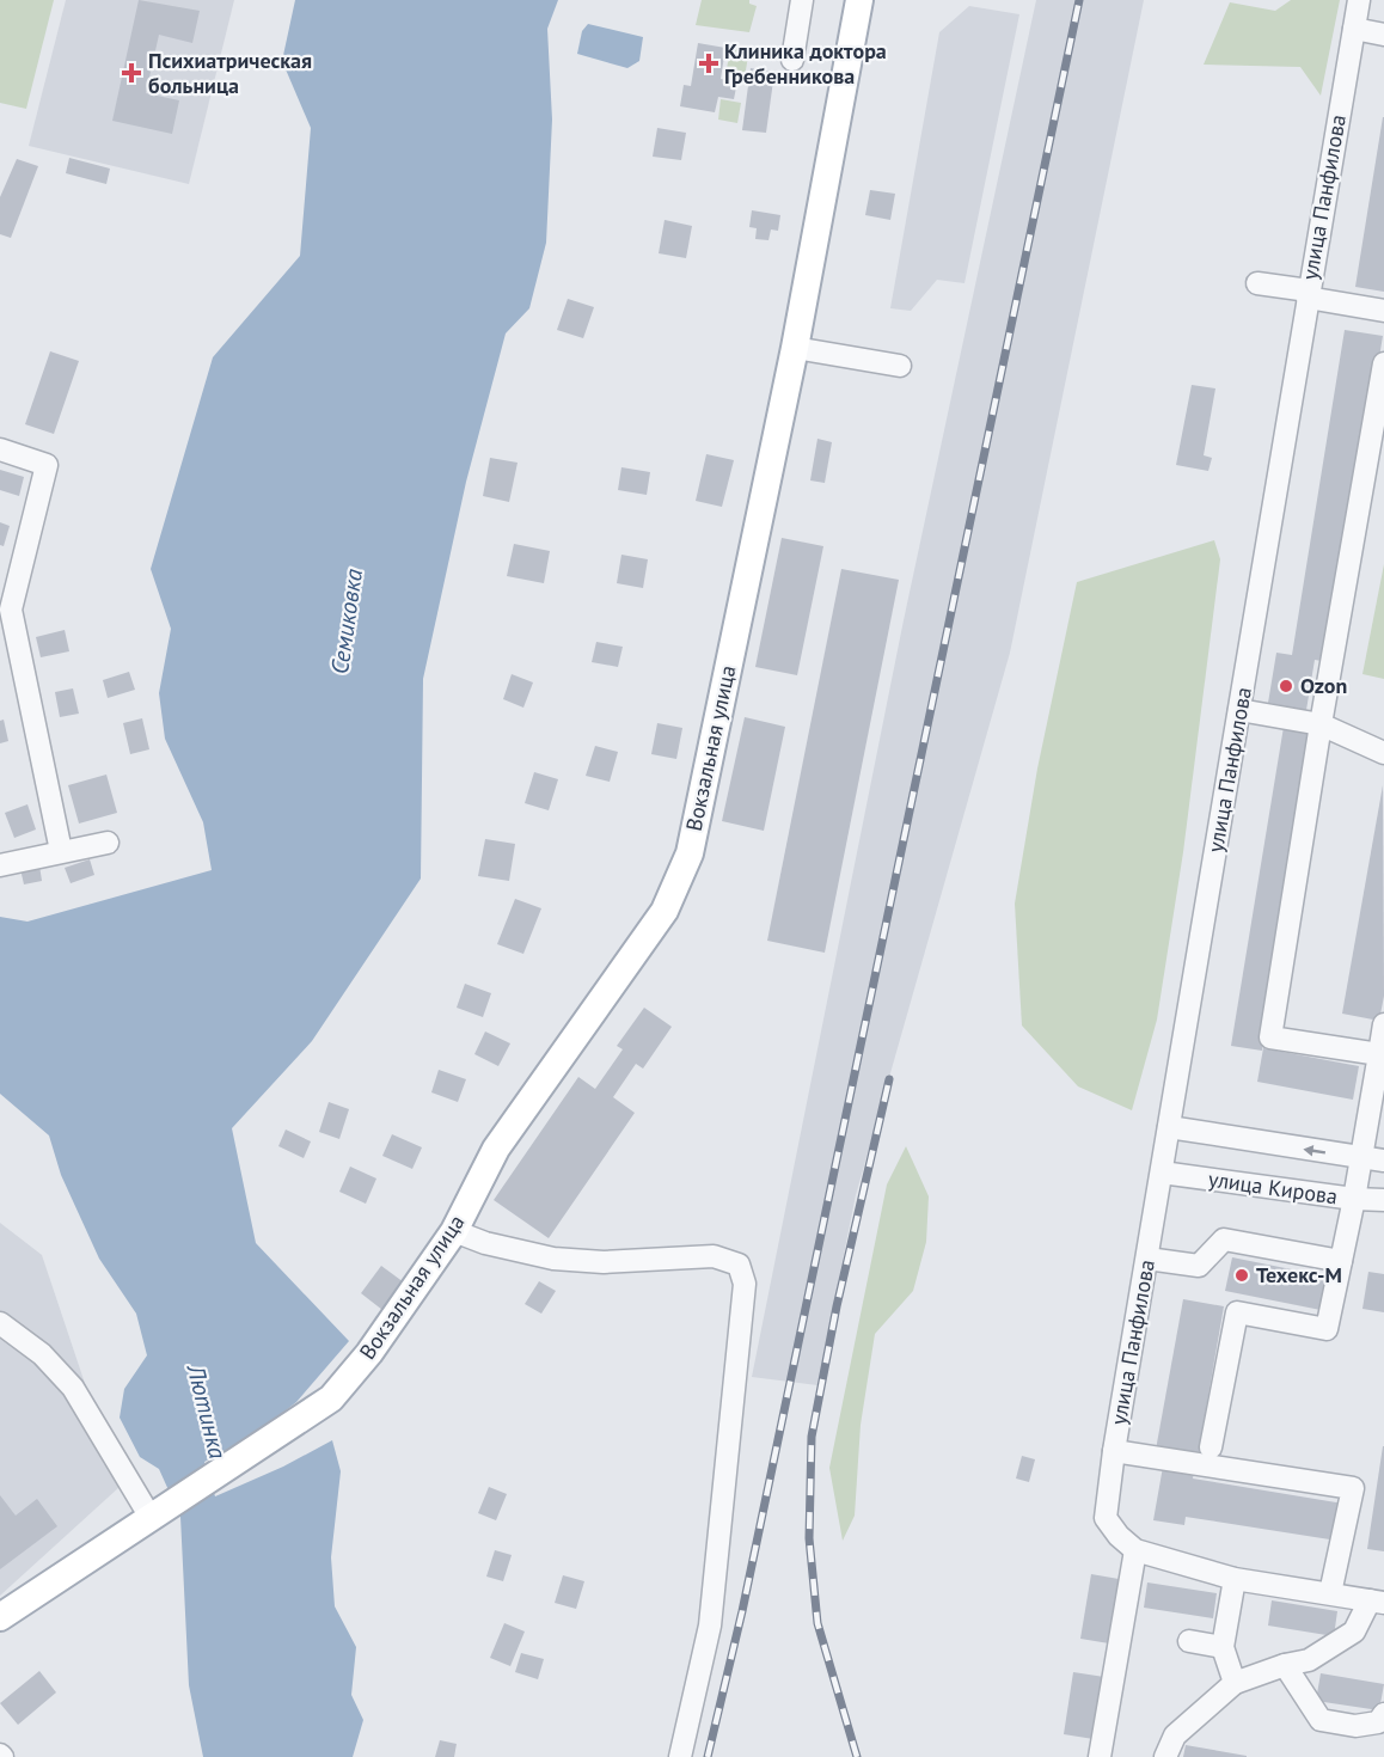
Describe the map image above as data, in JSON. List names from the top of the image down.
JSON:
{
  "streets": {
    "main road": ["Вокзальная улица"],
    "street": ["улица Панфилова", "улица Кирова"]
  },
  "crossings": [
    ["улица Панфилова", "улица Кирова"]
  ],
  "water": ["Семиковка", "Лютинка"],
  "places": {
    "health": ["Клиника доктора Гребенникова", "Психиатрическая больница"],
    "other": ["Ozon", "Техекс-М"]
  }
}
